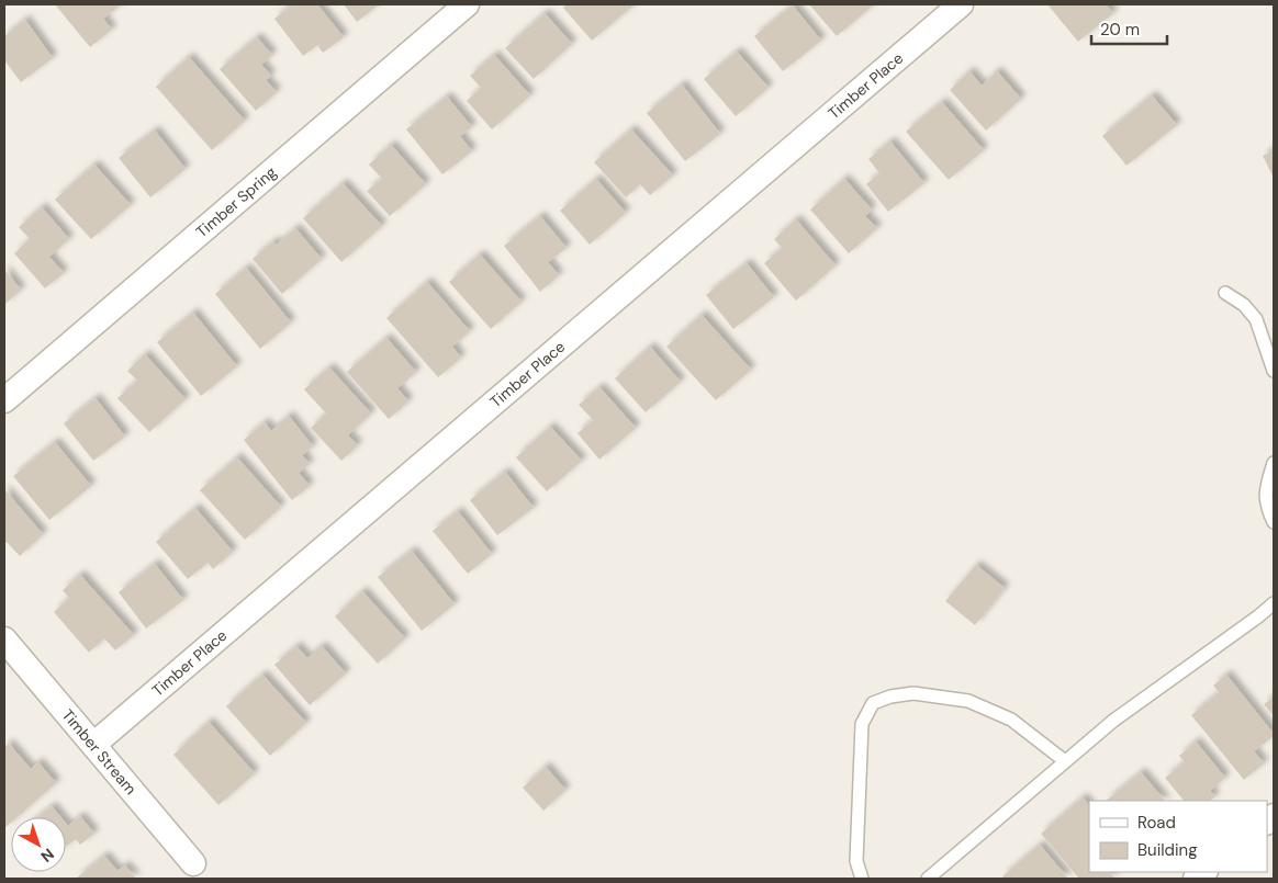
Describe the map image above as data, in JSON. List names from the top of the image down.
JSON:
{
  "streets": {
    "street": ["Timber Place", "Timber Spring", "Timber Stream"]
  },
  "crossings": [
    ["Timber Place", "Timber Stream"]
  ],
  "legend": ["Road", "Building"],
  "scale_bar": "20 m",
  "north": "bottom right"
}
